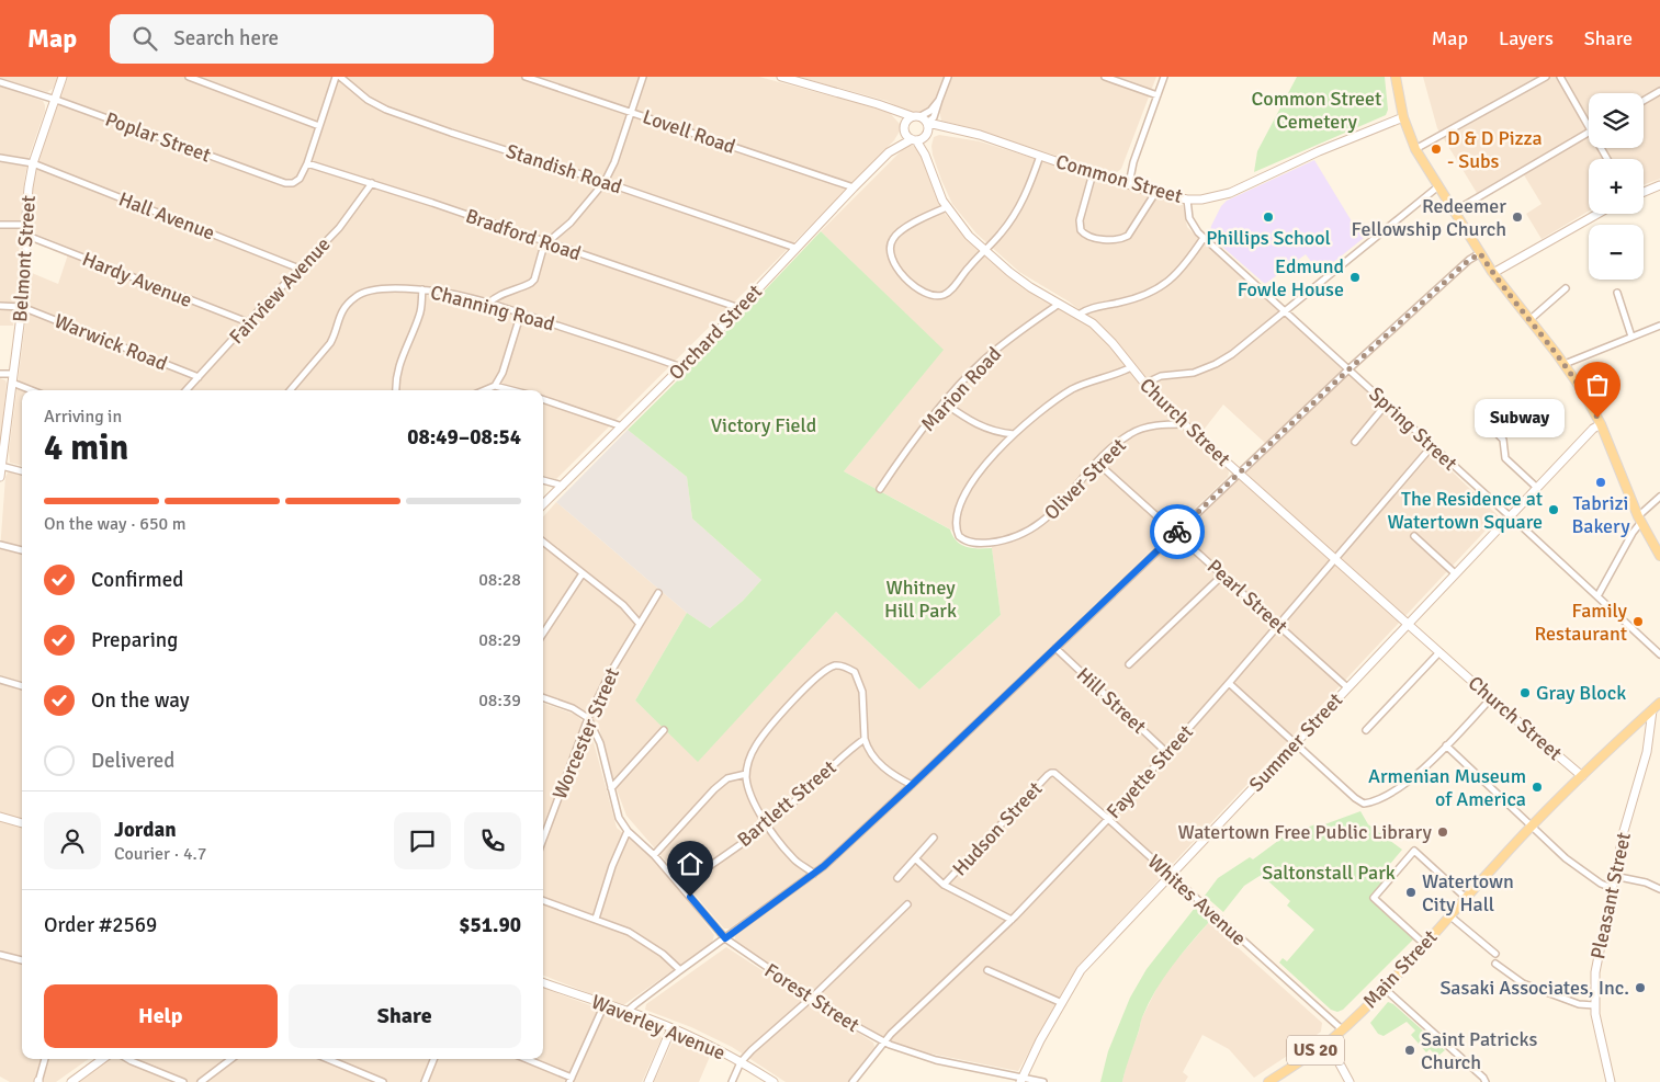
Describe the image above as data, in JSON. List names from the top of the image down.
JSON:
{
  "streets": {
    "main road": ["Main Street", "US 20"],
    "street": [
      "Lovell Road",
      "Poplar Street",
      "Standish Road",
      "Common Street",
      "Hall Avenue",
      "Bradford Road",
      "Belmont Street",
      "Hardy Avenue",
      "Fairview Avenue",
      "Channing Road",
      "Orchard Street",
      "Warwick Road",
      "Marion Road",
      "Church Street",
      "Spring Street",
      "Oliver Street",
      "Pearl Street",
      "Hill Street",
      "Worcester Street",
      "Summer Street",
      "Fayette Street",
      "Bartlett Street",
      "Hudson Street",
      "Pleasant Street",
      "Whites Avenue",
      "Forest Street",
      "Waverley Avenue"
    ]
  },
  "crossings": [
    ["Lovell Road", "Orchard Street"],
    ["Poplar Street", "Bradford Road"],
    ["Poplar Street", "Belmont Street"],
    ["Standish Road", "Orchard Street"],
    ["Common Street", "Orchard Street"],
    ["Common Street", "Church Street"],
    ["Common Street", "Spring Street"],
    ["Hall Avenue", "Belmont Street"],
    ["Hall Avenue", "Fairview Avenue"],
    ["Bradford Road", "Fairview Avenue"],
    ["Bradford Road", "Orchard Street"],
    ["Belmont Street", "Hardy Avenue"],
    ["Belmont Street", "Warwick Road"],
    ["Hardy Avenue", "Fairview Avenue"],
    ["Fairview Avenue", "Warwick Road"],
    ["Channing Road", "Orchard Street"],
    ["Orchard Street", "Church Street"],
    ["Marion Road", "Church Street"],
    ["Church Street", "Oliver Street"],
    ["Church Street", "Summer Street"],
    ["Church Street", "Fayette Street"],
    ["Church Street", "Main Street"],
    ["Spring Street", "Summer Street"],
    ["Spring Street", "Fayette Street"],
    ["Oliver Street", "Pearl Street"],
    ["Pearl Street", "Summer Street"],
    ["Pearl Street", "Fayette Street"],
    ["Hill Street", "Fayette Street"],
    ["Summer Street", "Whites Avenue"],
    ["Summer Street", "Forest Street"],
    ["Fayette Street", "Whites Avenue"],
    ["Fayette Street", "Forest Street"],
    ["Bartlett Street", "Forest Street"],
    ["Hudson Street", "Whites Avenue"],
    ["Pleasant Street", "Main Street"],
    ["Whites Avenue", "Main Street"]
  ],
  "parks": [
    "Common Street Cemetery",
    "Victory Field",
    "Whitney Hill Park",
    "Saltonstall Park"
  ],
  "places": [
    "D & D Pizza - Subs",
    "Phillips School",
    "Redeemer Fellowship Church",
    "Edmund Fowle House",
    "Subway",
    "Tabrizi Bakery",
    "The Residence at Watertown Square",
    "Family Restaurant",
    "Gray Block",
    "Armenian Museum of America",
    "Watertown Free Public Library",
    "Watertown City Hall",
    "Sasaki Associates, Inc.",
    "Saint Patricks Church"
  ],
  "page": {
    "header": "Map",
    "search": "Search here",
    "nav": ["Map", "Layers", "Share"],
    "map_buttons": ["+", "−"],
    "heading": ["4 min", "Arriving in", "08:49–08:54"],
    "panel": [
      "Jordan",
      "Courier · 4.7",
      "Order #2569",
      "$51.90"
    ],
    "bubble": "Subway",
    "bar": "On the way · 650 m",
    "list": [
      ["Confirmed", "08:28"],
      ["Preparing", "08:29"],
      ["On the way", "08:39"],
      "Delivered"
    ],
    "buttons": ["Help", "Share"]
  }
}
